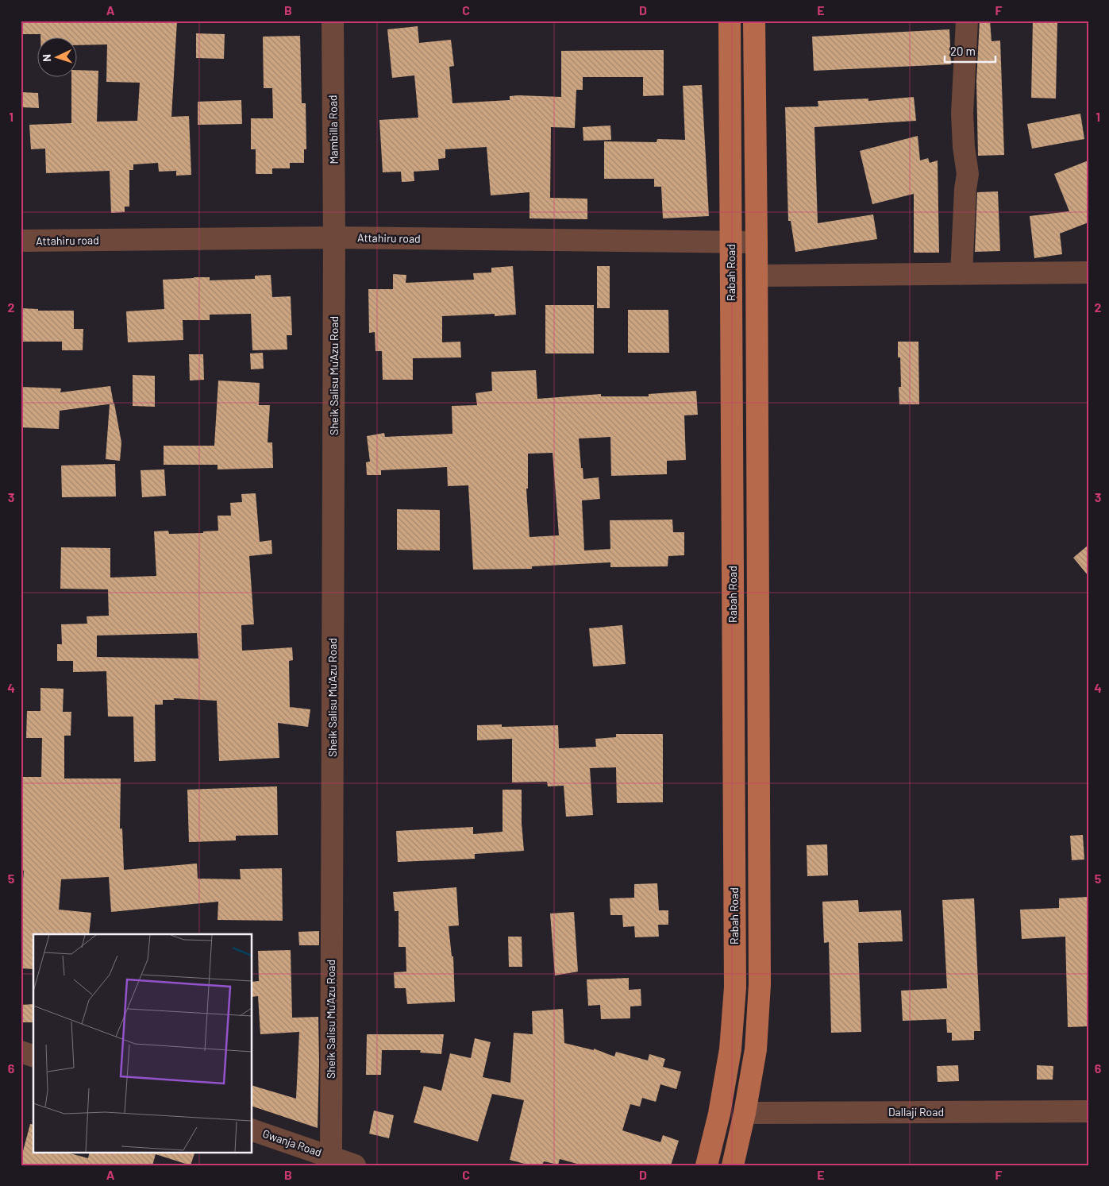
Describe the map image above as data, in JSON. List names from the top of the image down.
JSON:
{
  "streets": {
    "main road": ["Rabah Road"],
    "street": [
      "Mambilla Road",
      "Attahiru road",
      "Sheik Salisu Mu'Azu Road",
      "Dallaji Road",
      "Gwanja Road"
    ]
  },
  "crossings": [
    ["Mambilla Road", "Attahiru road"],
    ["Mambilla Road", "Sheik Salisu Mu'Azu Road"],
    ["Attahiru road", "Rabah Road"],
    ["Attahiru road", "Sheik Salisu Mu'Azu Road"],
    ["Sheik Salisu Mu'Azu Road", "Gwanja Road"]
  ],
  "scale_bar": "20 m",
  "north": "left",
  "grid": {
    "columns": [
      "A",
      "B",
      "C",
      "D",
      "E",
      "F"
    ],
    "rows": [
      "1",
      "2",
      "3",
      "4",
      "5",
      "6"
    ]
  }
}
